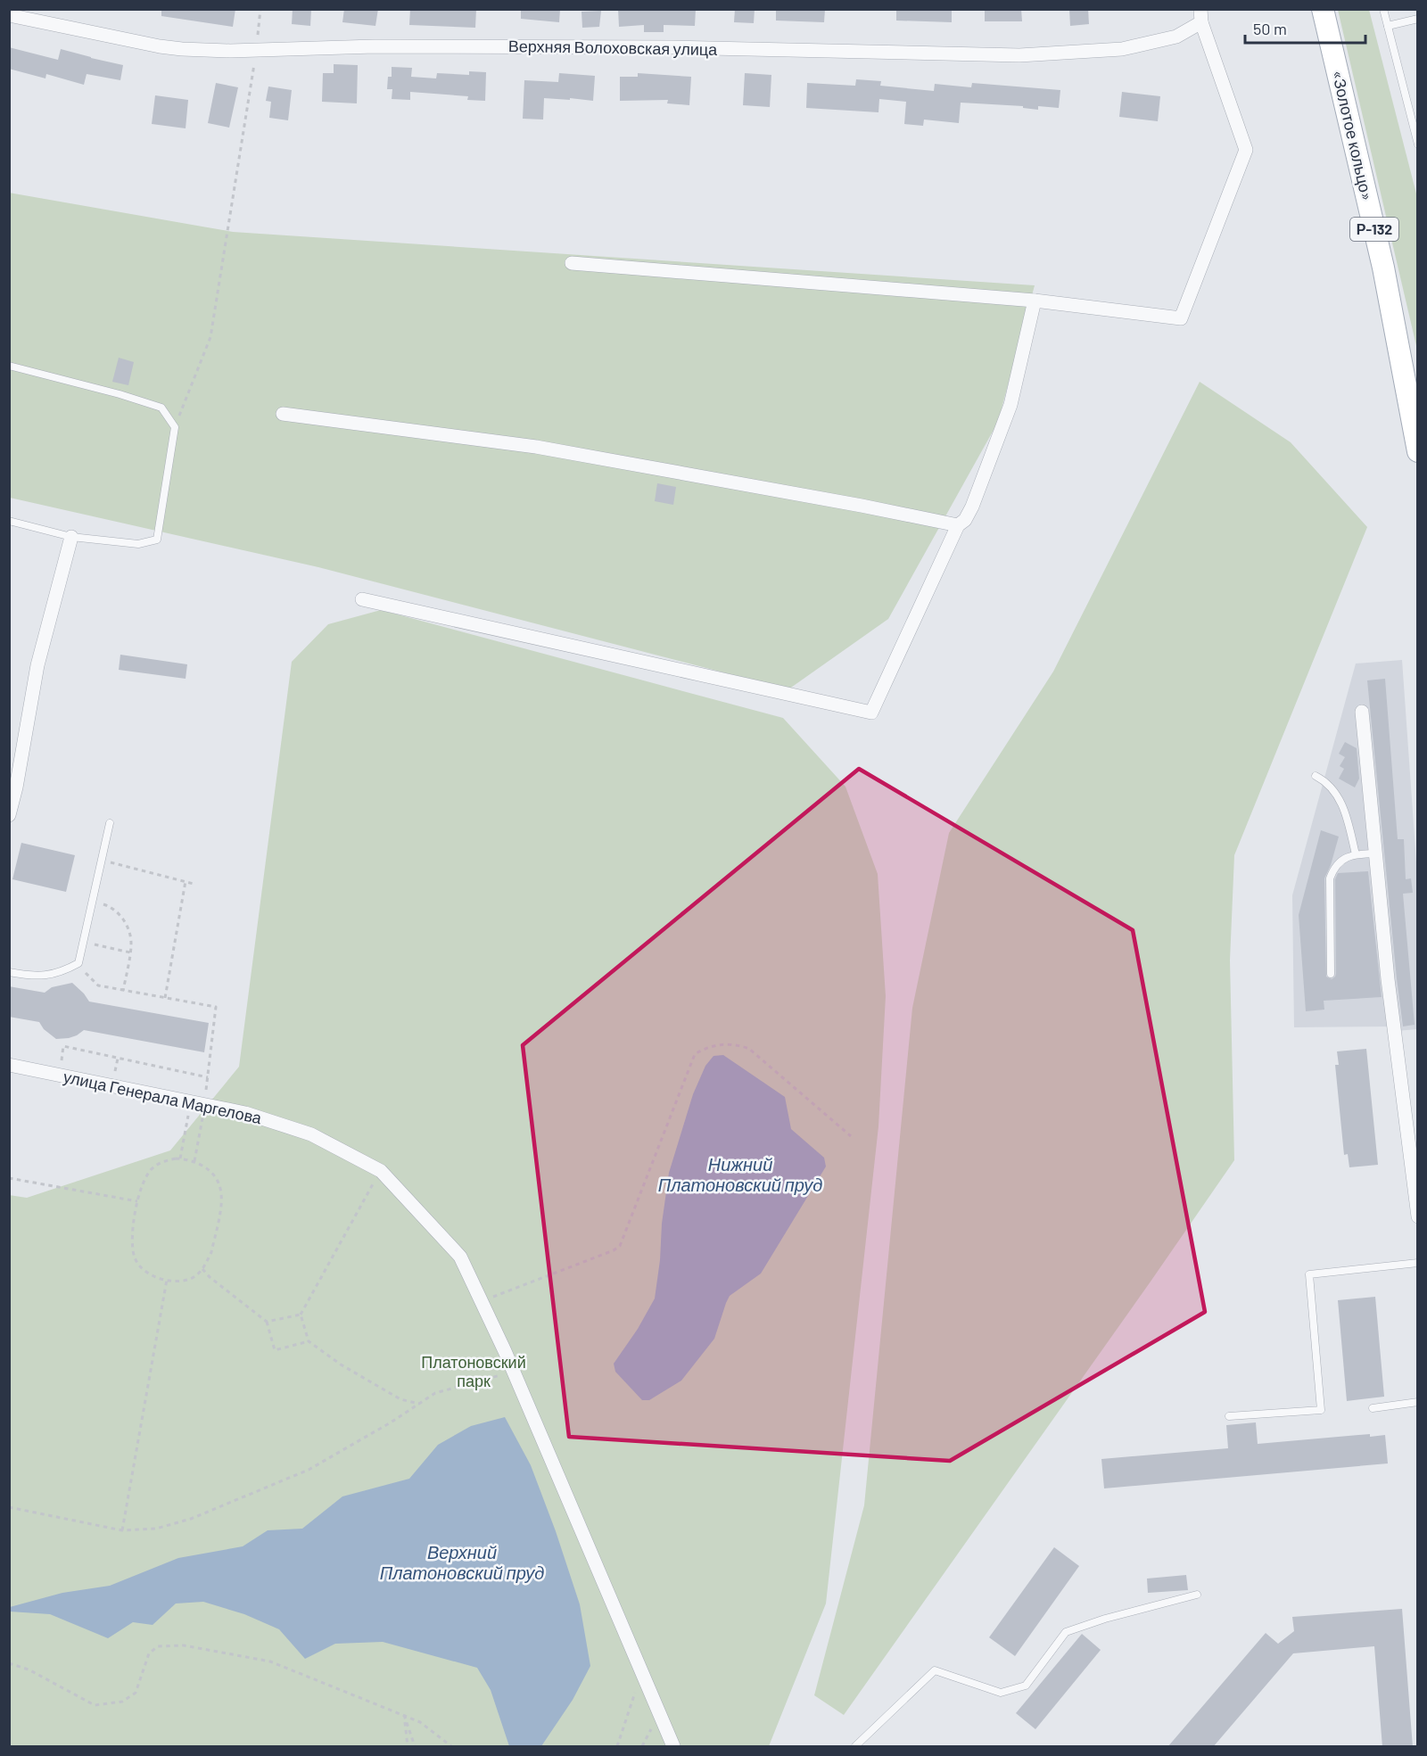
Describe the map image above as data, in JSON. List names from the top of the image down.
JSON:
{
  "streets": {
    "main road": ["«Золотое кольцо»", "Р-132"],
    "street": ["Верхняя Волоховская улица", "улица Генерала Маргелова"]
  },
  "water": ["Нижний Платоновский пруд", "Верхний Платоновский пруд"],
  "parks": ["Платоновский парк"],
  "scale_bar": "50 m"
}
